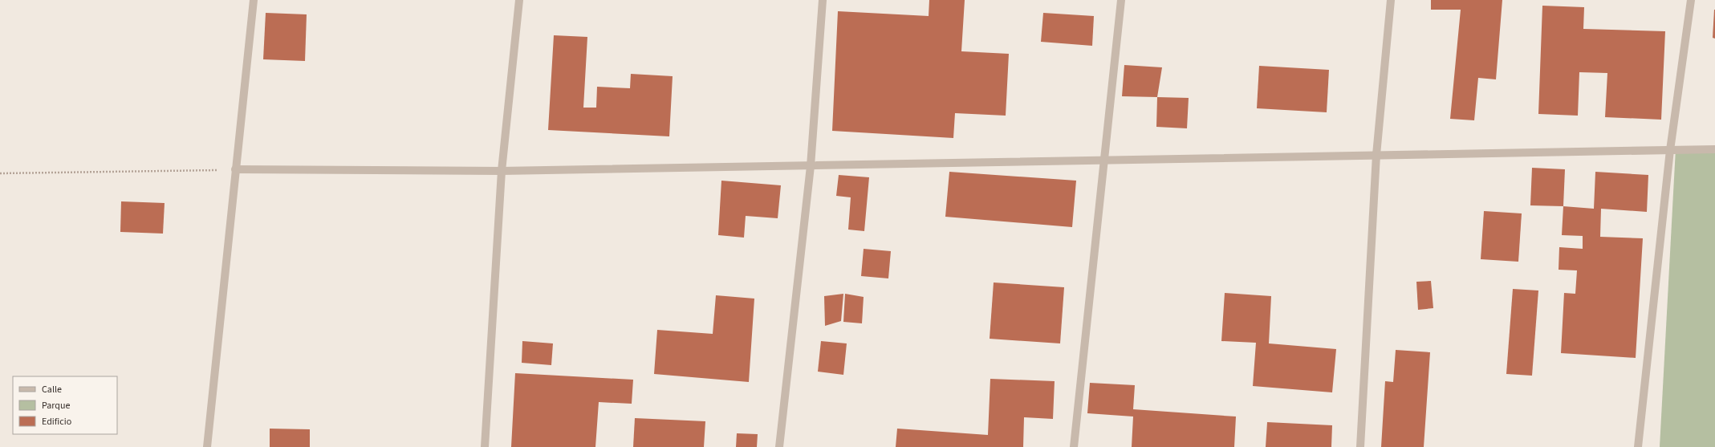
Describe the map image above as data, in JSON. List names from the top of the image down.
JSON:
{
  "legend": ["Calle", "Parque", "Edificio"]
}
